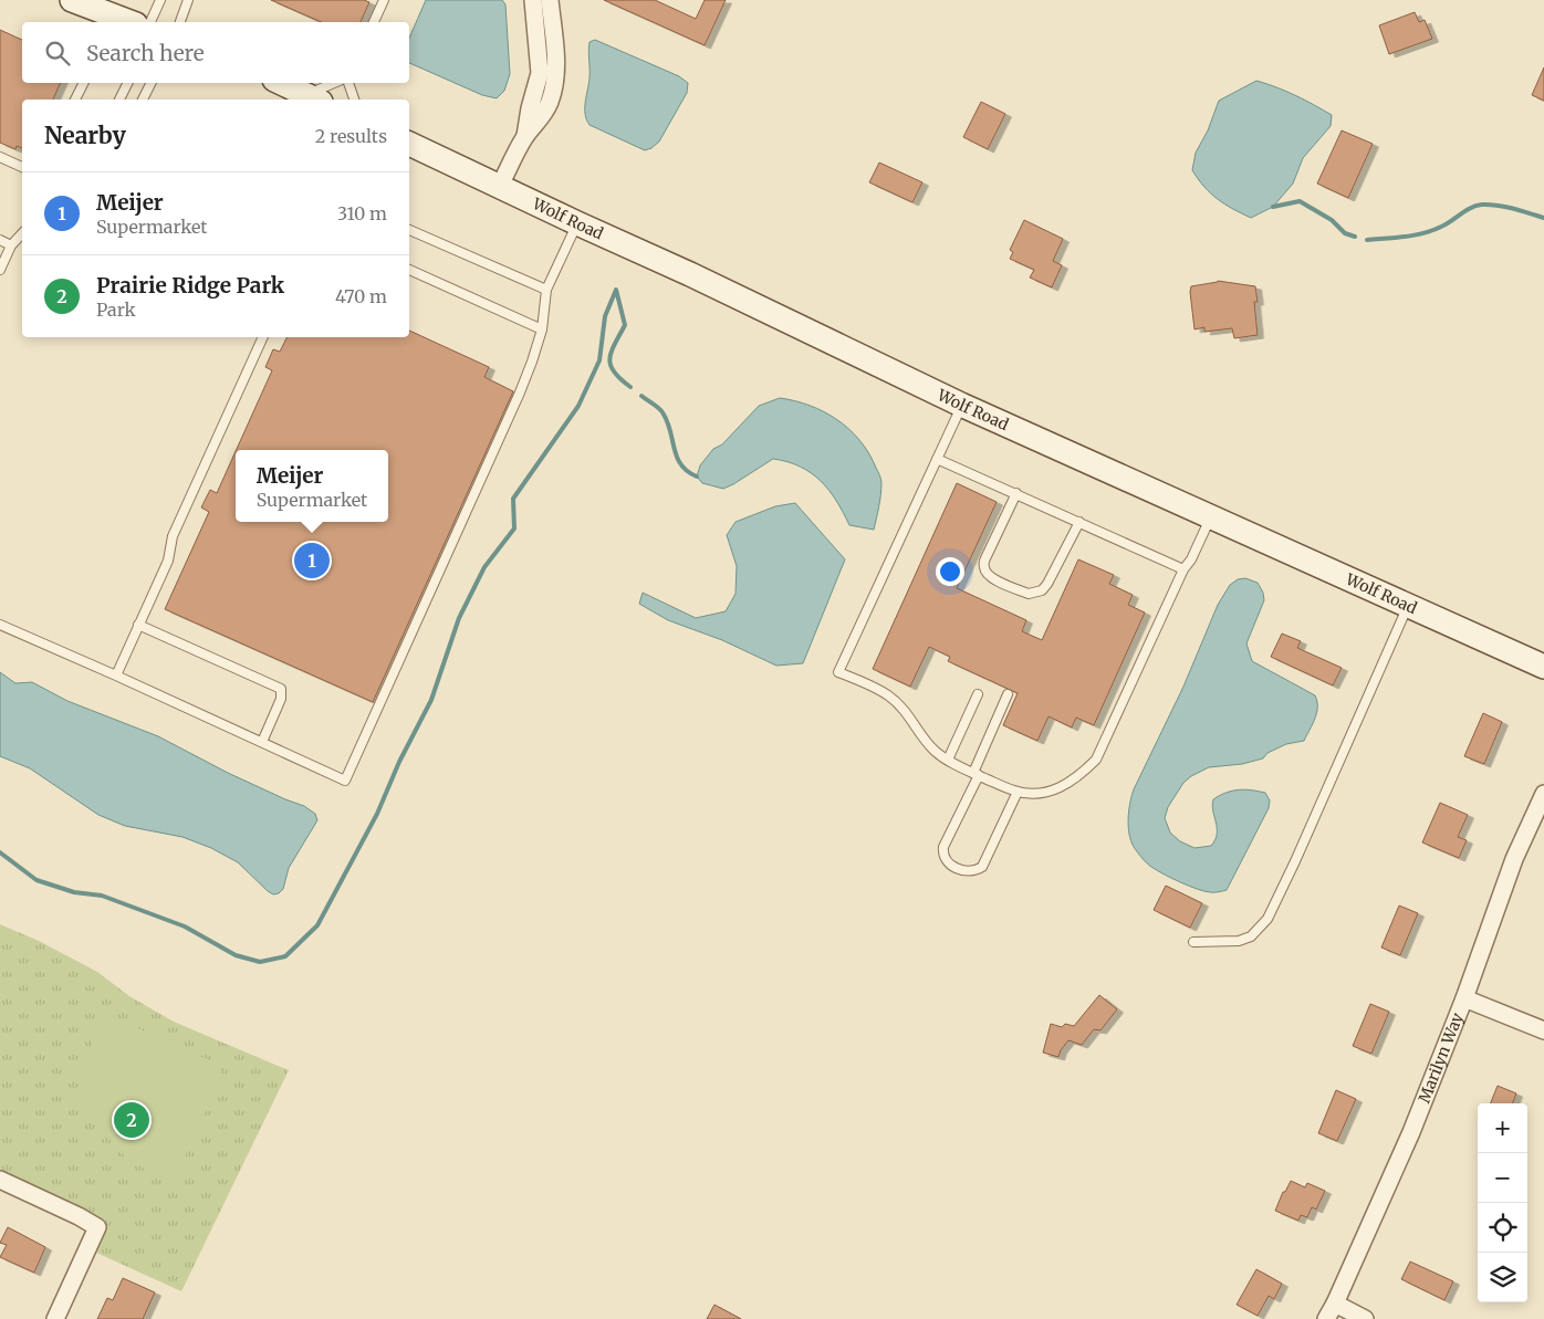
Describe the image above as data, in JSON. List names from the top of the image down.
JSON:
{
  "streets": {
    "main road": ["Wolf Road"],
    "street": ["Marilyn Way"]
  },
  "page": {
    "search": "Search here",
    "heading": ["Nearby", "2 results"],
    "list": [
      {
        "mark": "1",
        "name": "Meijer",
        "note": "Supermarket",
        "value": "310 m"
      },
      {
        "mark": "2",
        "name": "Prairie Ridge Park",
        "note": "Park",
        "value": "470 m"
      }
    ],
    "popup": ["Meijer", "Supermarket"],
    "pins": ["1", "2"],
    "map_buttons": ["+", "−"]
  }
}
